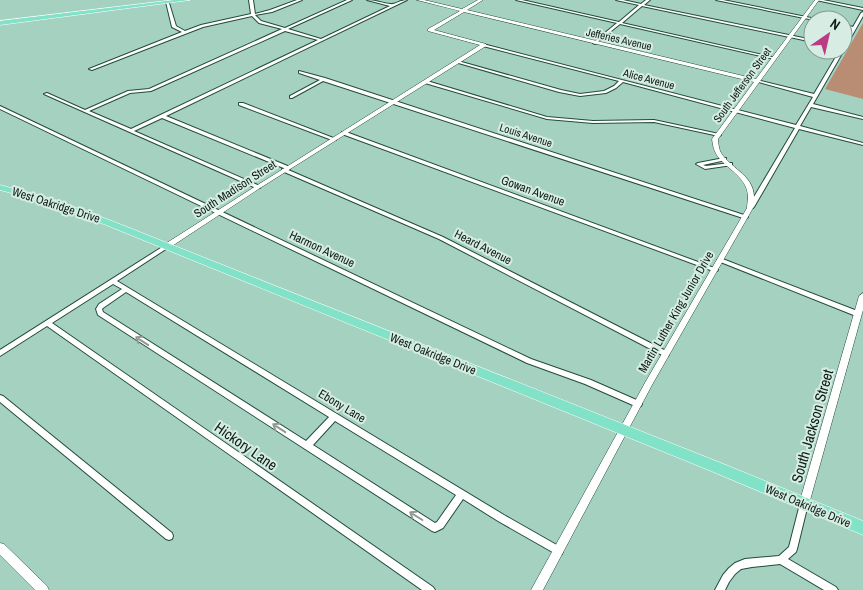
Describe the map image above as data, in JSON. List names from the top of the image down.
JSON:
{
  "streets": {
    "main road": ["West Oakridge Drive"],
    "street": [
      "Jefferies Avenue",
      "Alice Avenue",
      "South Jefferson Street",
      "Louis Avenue",
      "South Madison Street",
      "Gowan Avenue",
      "Heard Avenue",
      "Harmon Avenue",
      "Martin Luther King Junior Drive",
      "Ebony Lane",
      "South Jackson Street",
      "Hickory Lane"
    ]
  },
  "crossings": [
    ["Jefferies Avenue", "Alice Avenue"],
    ["Jefferies Avenue", "South Jefferson Street"],
    ["Jefferies Avenue", "Martin Luther King Junior Drive"],
    ["Alice Avenue", "South Jefferson Street"],
    ["Alice Avenue", "South Madison Street"],
    ["Alice Avenue", "Martin Luther King Junior Drive"],
    ["Louis Avenue", "South Madison Street"],
    ["Louis Avenue", "Martin Luther King Junior Drive"],
    ["South Madison Street", "Gowan Avenue"],
    ["South Madison Street", "West Oakridge Drive"],
    ["South Madison Street", "Heard Avenue"],
    ["South Madison Street", "Harmon Avenue"],
    ["South Madison Street", "Ebony Lane"],
    ["South Madison Street", "Hickory Lane"],
    ["Gowan Avenue", "Martin Luther King Junior Drive"],
    ["West Oakridge Drive", "Martin Luther King Junior Drive"],
    ["West Oakridge Drive", "South Jackson Street"],
    ["Heard Avenue", "Martin Luther King Junior Drive"],
    ["Harmon Avenue", "Martin Luther King Junior Drive"],
    ["Martin Luther King Junior Drive", "Ebony Lane"]
  ],
  "north": "top right"
}
